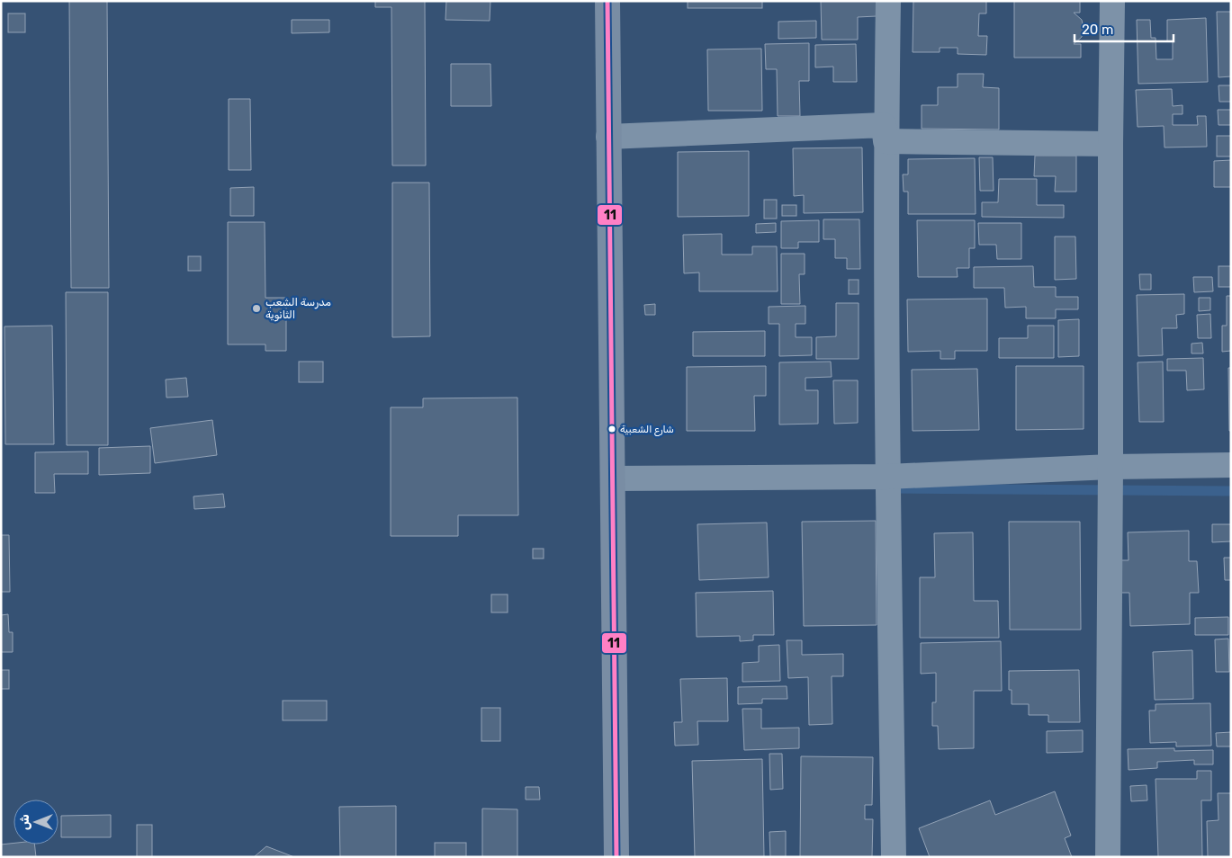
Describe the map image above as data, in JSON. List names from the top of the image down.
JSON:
{
  "places": ["مدرسة الشعب الثانوية", "شارع الشعبية"],
  "lines": ["transit line 11"],
  "scale_bar": "20 m",
  "north": "left"
}
